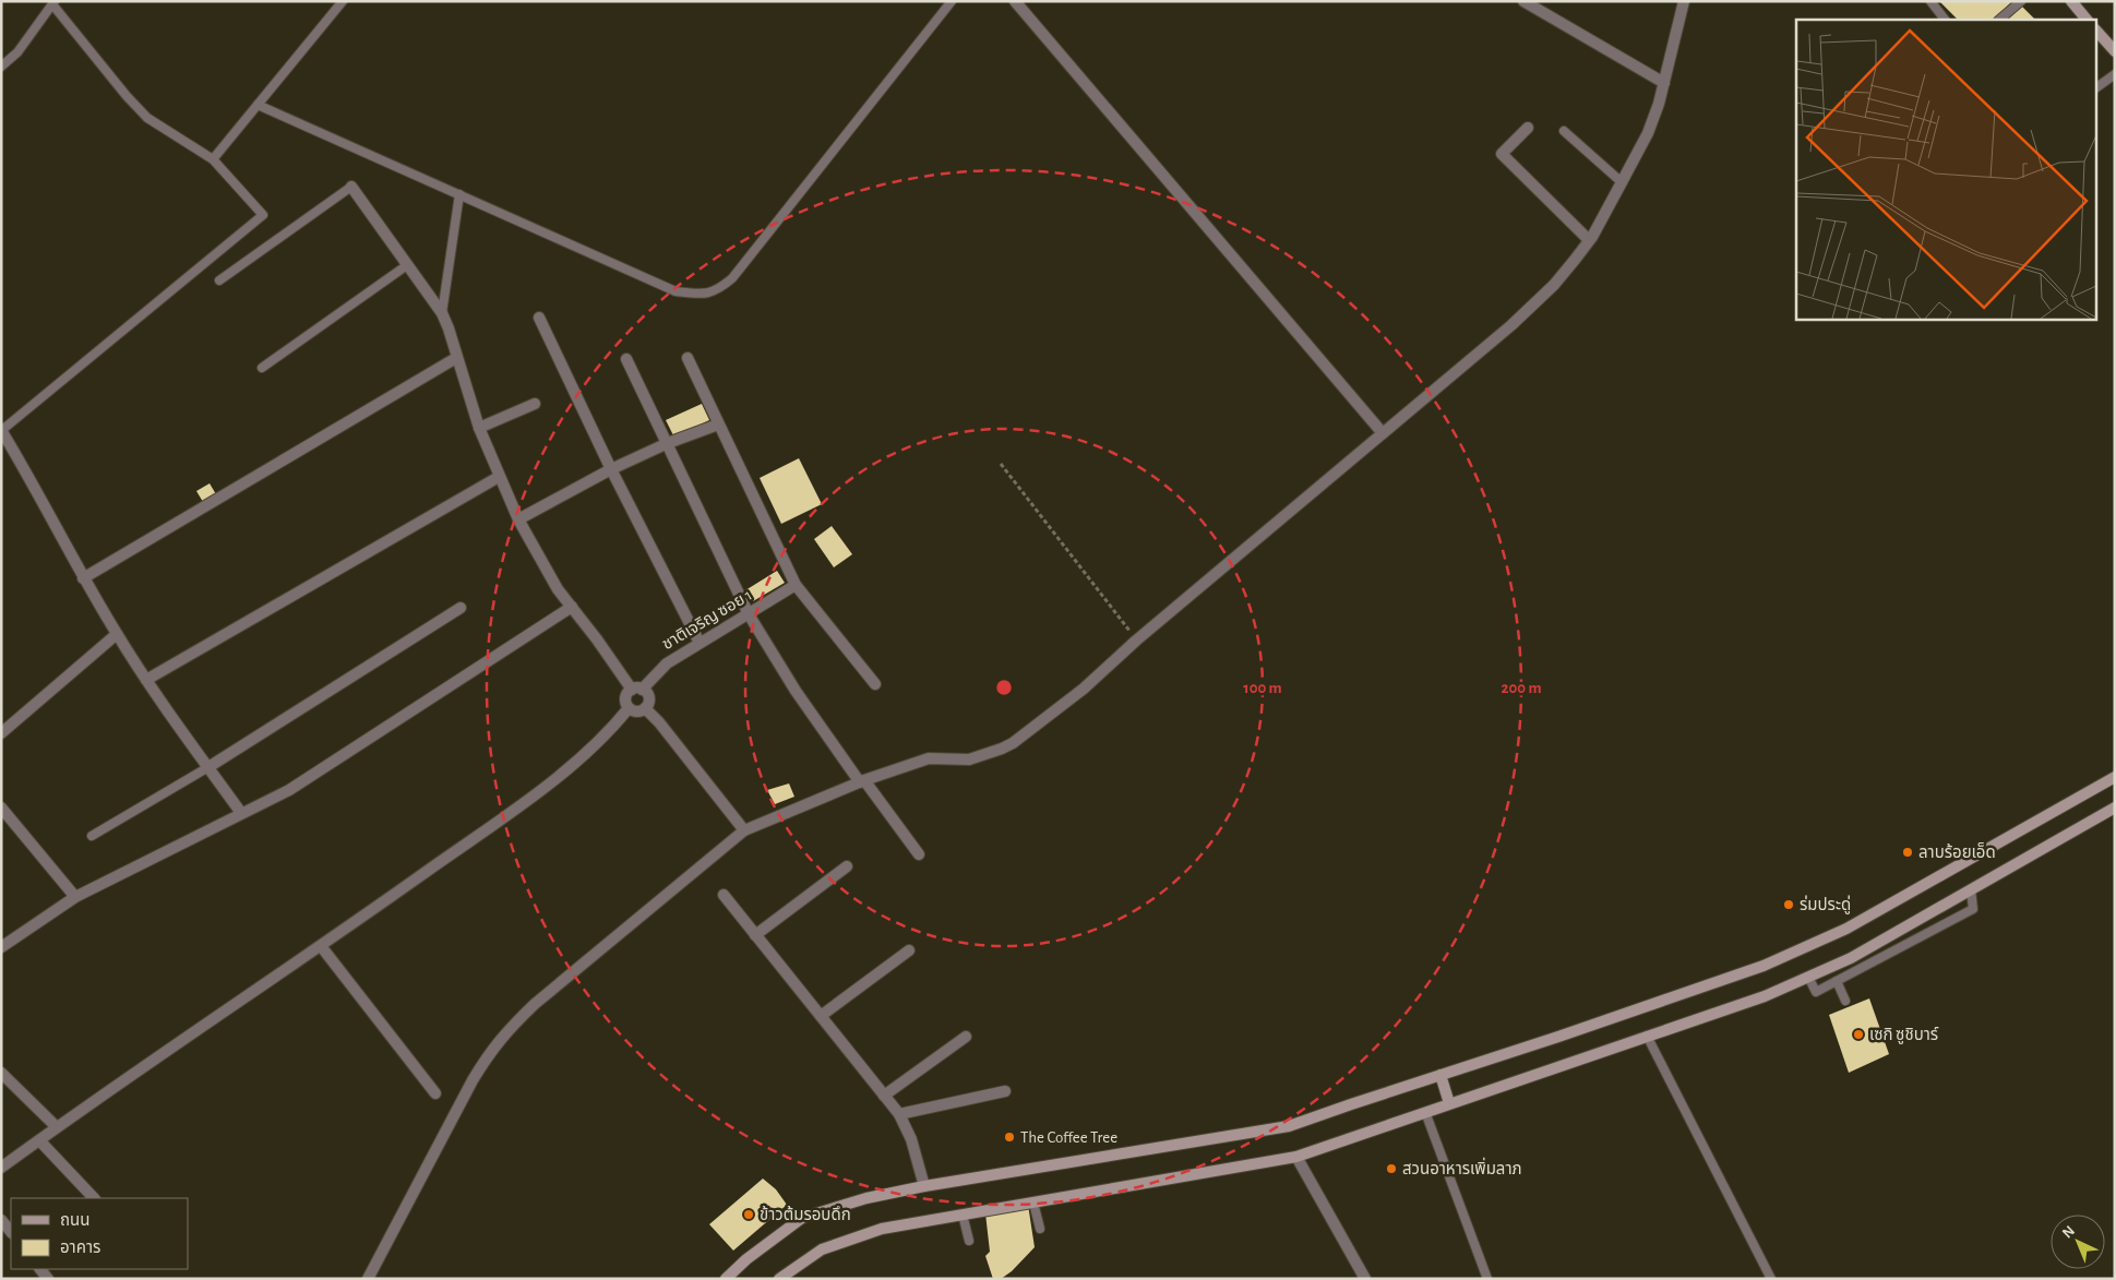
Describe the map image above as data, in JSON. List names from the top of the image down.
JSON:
{
  "streets": {
    "street": ["ชาติเจริญ ซอย 1"]
  },
  "places": [
    "ลาบร้อยเอ็ด",
    "ร่มประดู่",
    "เซกิ ซูชิบาร์",
    "The Coffee Tree",
    "สวนอาหารเพิ่มลาภ",
    "ข้าวต้มรอบดึก"
  ],
  "legend": ["ถนน", "อาคาร"],
  "north": "top left",
  "rings": ["100 m", "200 m"]
}
